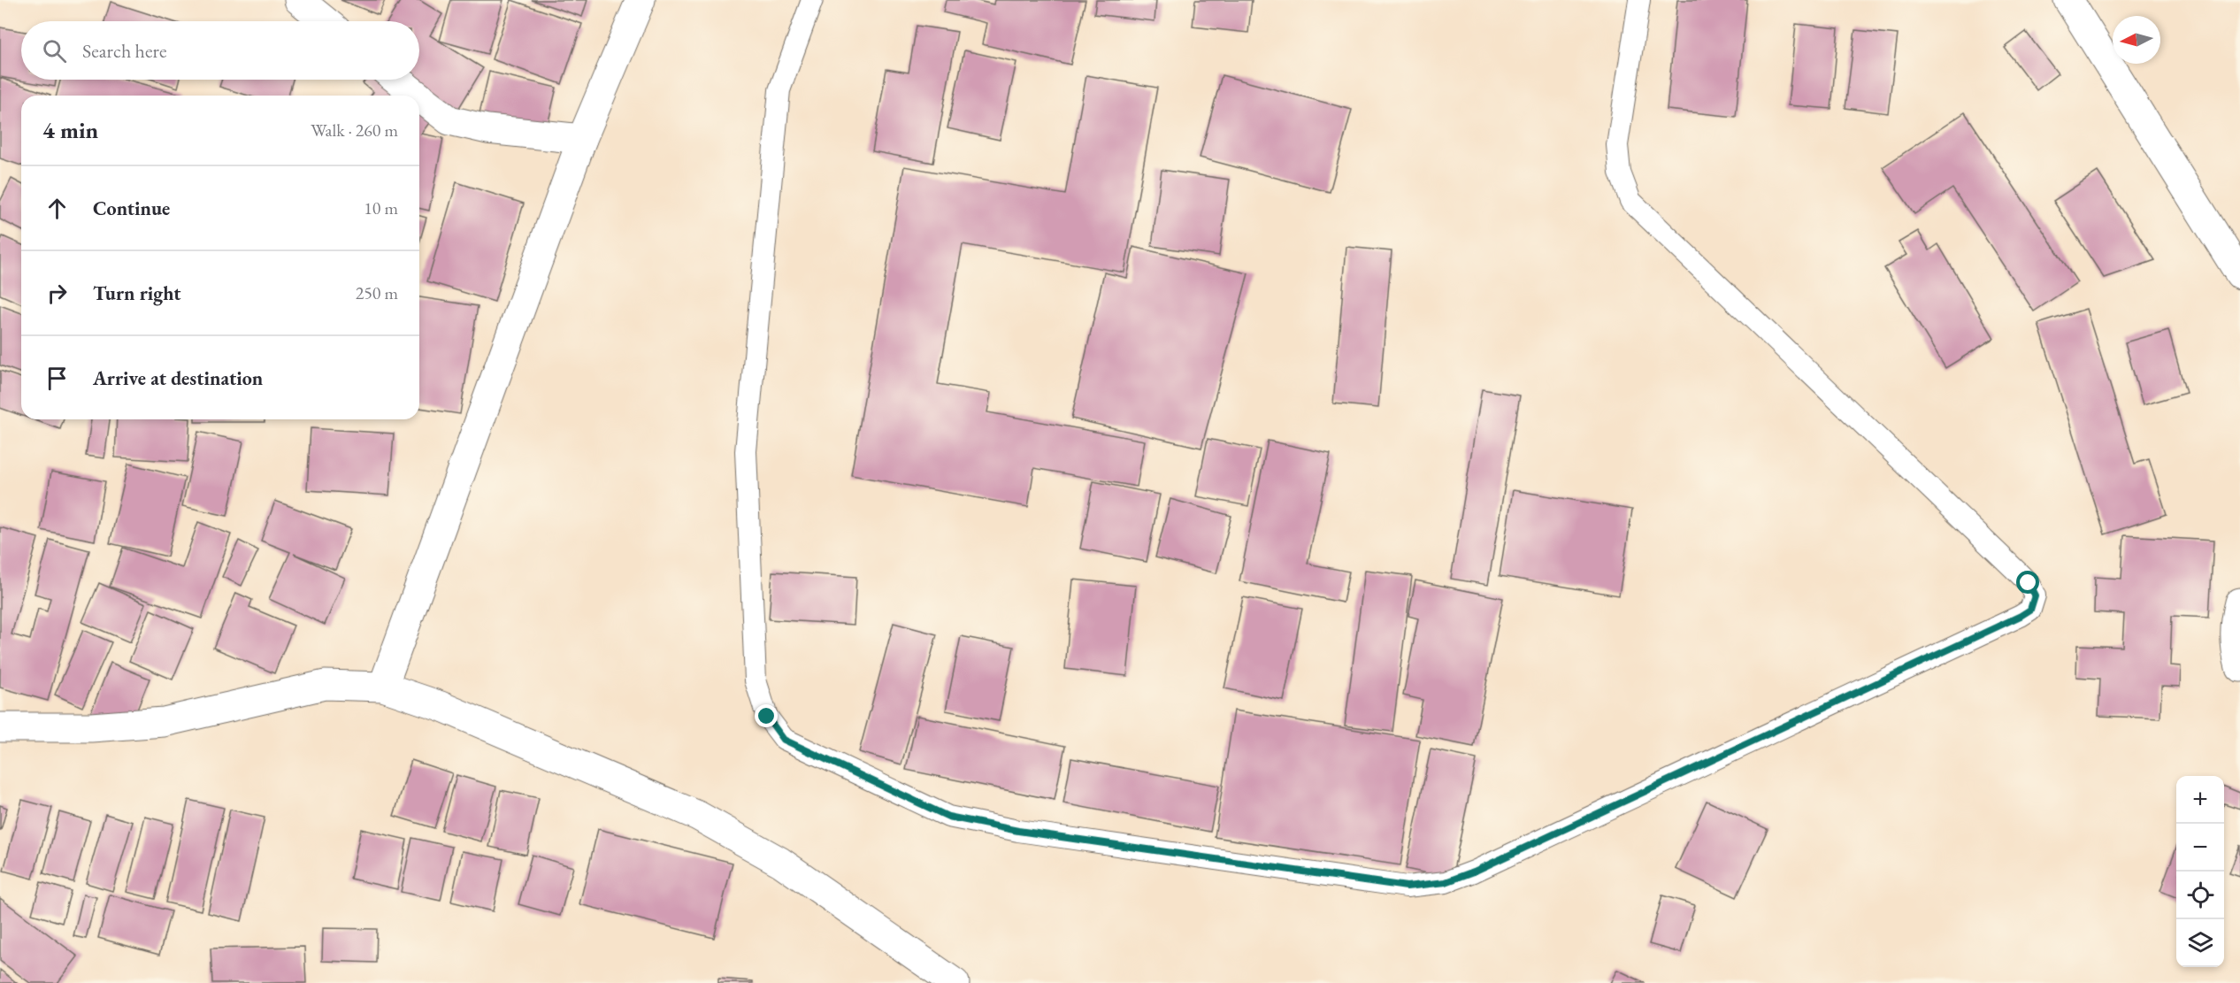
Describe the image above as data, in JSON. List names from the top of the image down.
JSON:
{
  "north": "left",
  "page": {
    "search": "Search here",
    "heading": ["4 min", "Walk · 260 m"],
    "list": [
      ["Continue", "10 m"],
      ["Turn right", "250 m"],
      "Arrive at destination"
    ],
    "map_buttons": ["+", "−"]
  }
}
